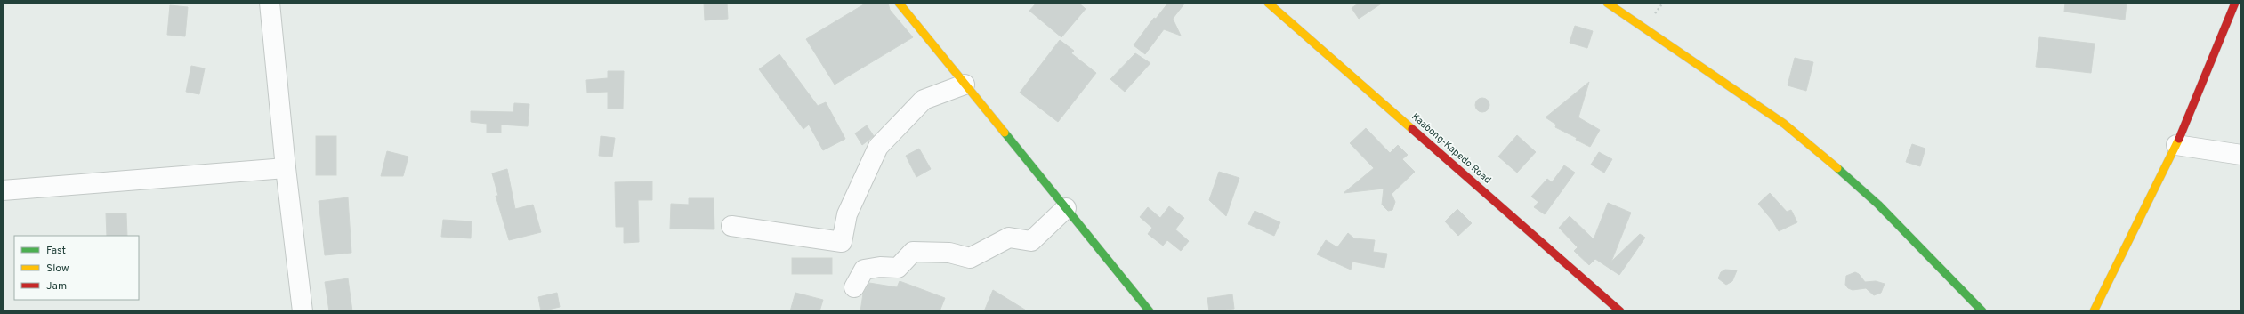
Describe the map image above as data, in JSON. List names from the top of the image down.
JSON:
{
  "streets": {
    "street": ["Kaabong-Kapedo Road"]
  },
  "legend": ["Fast", "Slow", "Jam"]
}
